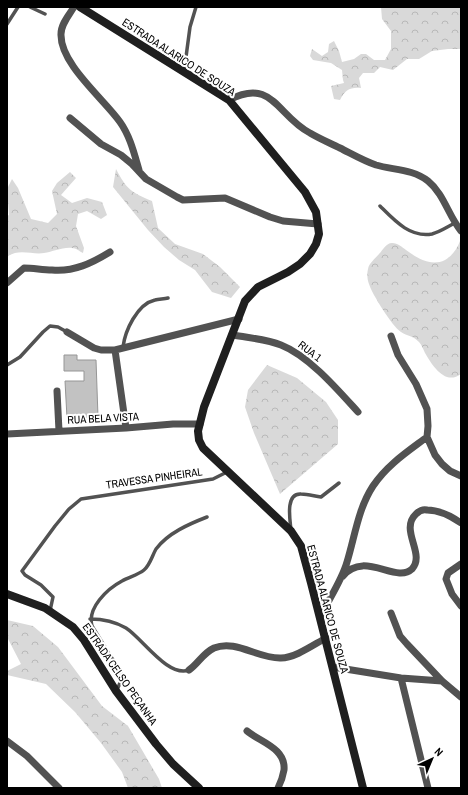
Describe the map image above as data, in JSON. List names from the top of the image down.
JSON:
{
  "streets": {
    "main road": ["ESTRADA ALARICO DE SOUZA", "ESTRADA CELSO PEÇANHA"],
    "street": ["RUA 1", "RUA BELA VISTA"],
    "lane": ["TRAVESSA PINHEIRAL"]
  },
  "crossings": [
    ["ESTRADA ALARICO DE SOUZA", "RUA 1"],
    ["ESTRADA ALARICO DE SOUZA", "RUA BELA VISTA"],
    ["ESTRADA ALARICO DE SOUZA", "TRAVESSA PINHEIRAL"],
    ["TRAVESSA PINHEIRAL", "ESTRADA CELSO PEÇANHA"]
  ],
  "north": "top right"
}
